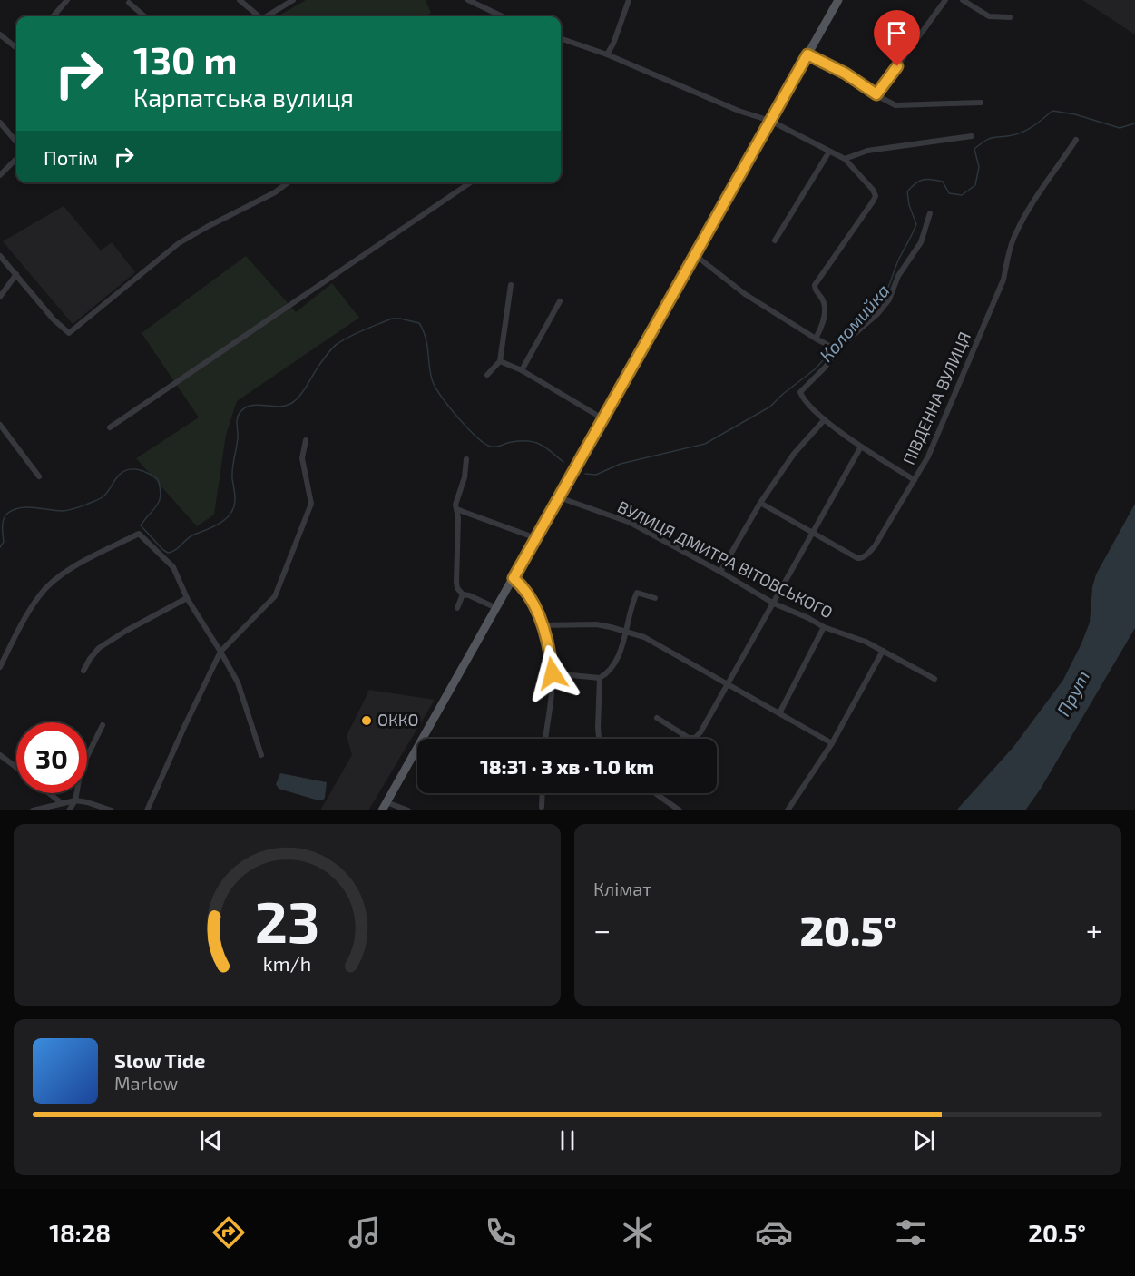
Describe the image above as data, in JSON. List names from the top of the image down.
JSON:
{
  "streets": {
    "street": ["ПІВДЕННА ВУЛИЦЯ", "ВУЛИЦЯ ДМИТРА ВІТОВСЬКОГО"]
  },
  "water": ["Коломийка", "Прут"],
  "places": ["ОККО"],
  "page": {
    "turn": ["130 m", "Карпатська вулиця"],
    "then": "Потім",
    "limit": "30",
    "trip": "18:31 · 3 хв · 1.0 km",
    "tile": "Клімат",
    "heat": ["−", "20.5°", "+"],
    "song": ["Slow Tide", "Marlow"],
    "tabs": ["18:28", "20.5°"],
    "gauge": ["23", "km/h"]
  }
}
